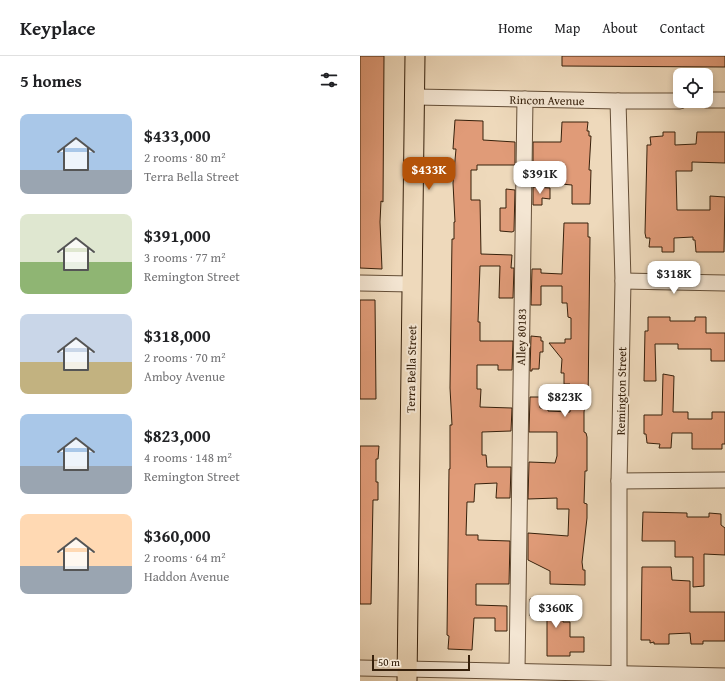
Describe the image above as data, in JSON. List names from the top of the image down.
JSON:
{
  "streets": {
    "main road": ["Terra Bella Street"],
    "street": ["Rincon Avenue", "Alley 80183", "Remington Street"]
  },
  "crossings": [
    ["Rincon Avenue", "Alley 80183"],
    ["Rincon Avenue", "Terra Bella Street"],
    ["Rincon Avenue", "Remington Street"]
  ],
  "scale_bar": "50 m",
  "page": {
    "header": "Keyplace",
    "nav": [
      "Home",
      "Map",
      "About",
      "Contact"
    ],
    "heading": "5 homes",
    "list": [
      {
        "name": "$433,000",
        "note": "2 rooms · 80 m² · Terra Bella Street"
      },
      {
        "name": "$391,000",
        "note": "3 rooms · 77 m² · Remington Street"
      },
      {
        "name": "$318,000",
        "note": "2 rooms · 70 m² · Amboy Avenue"
      },
      {
        "name": "$823,000",
        "note": "4 rooms · 148 m² · Remington Street"
      },
      {
        "name": "$360,000",
        "note": "2 rooms · 64 m² · Haddon Avenue"
      }
    ],
    "price": [
      "$433K",
      "$391K",
      "$318K",
      "$823K",
      "$360K"
    ],
    "scale": "50 m"
  }
}
